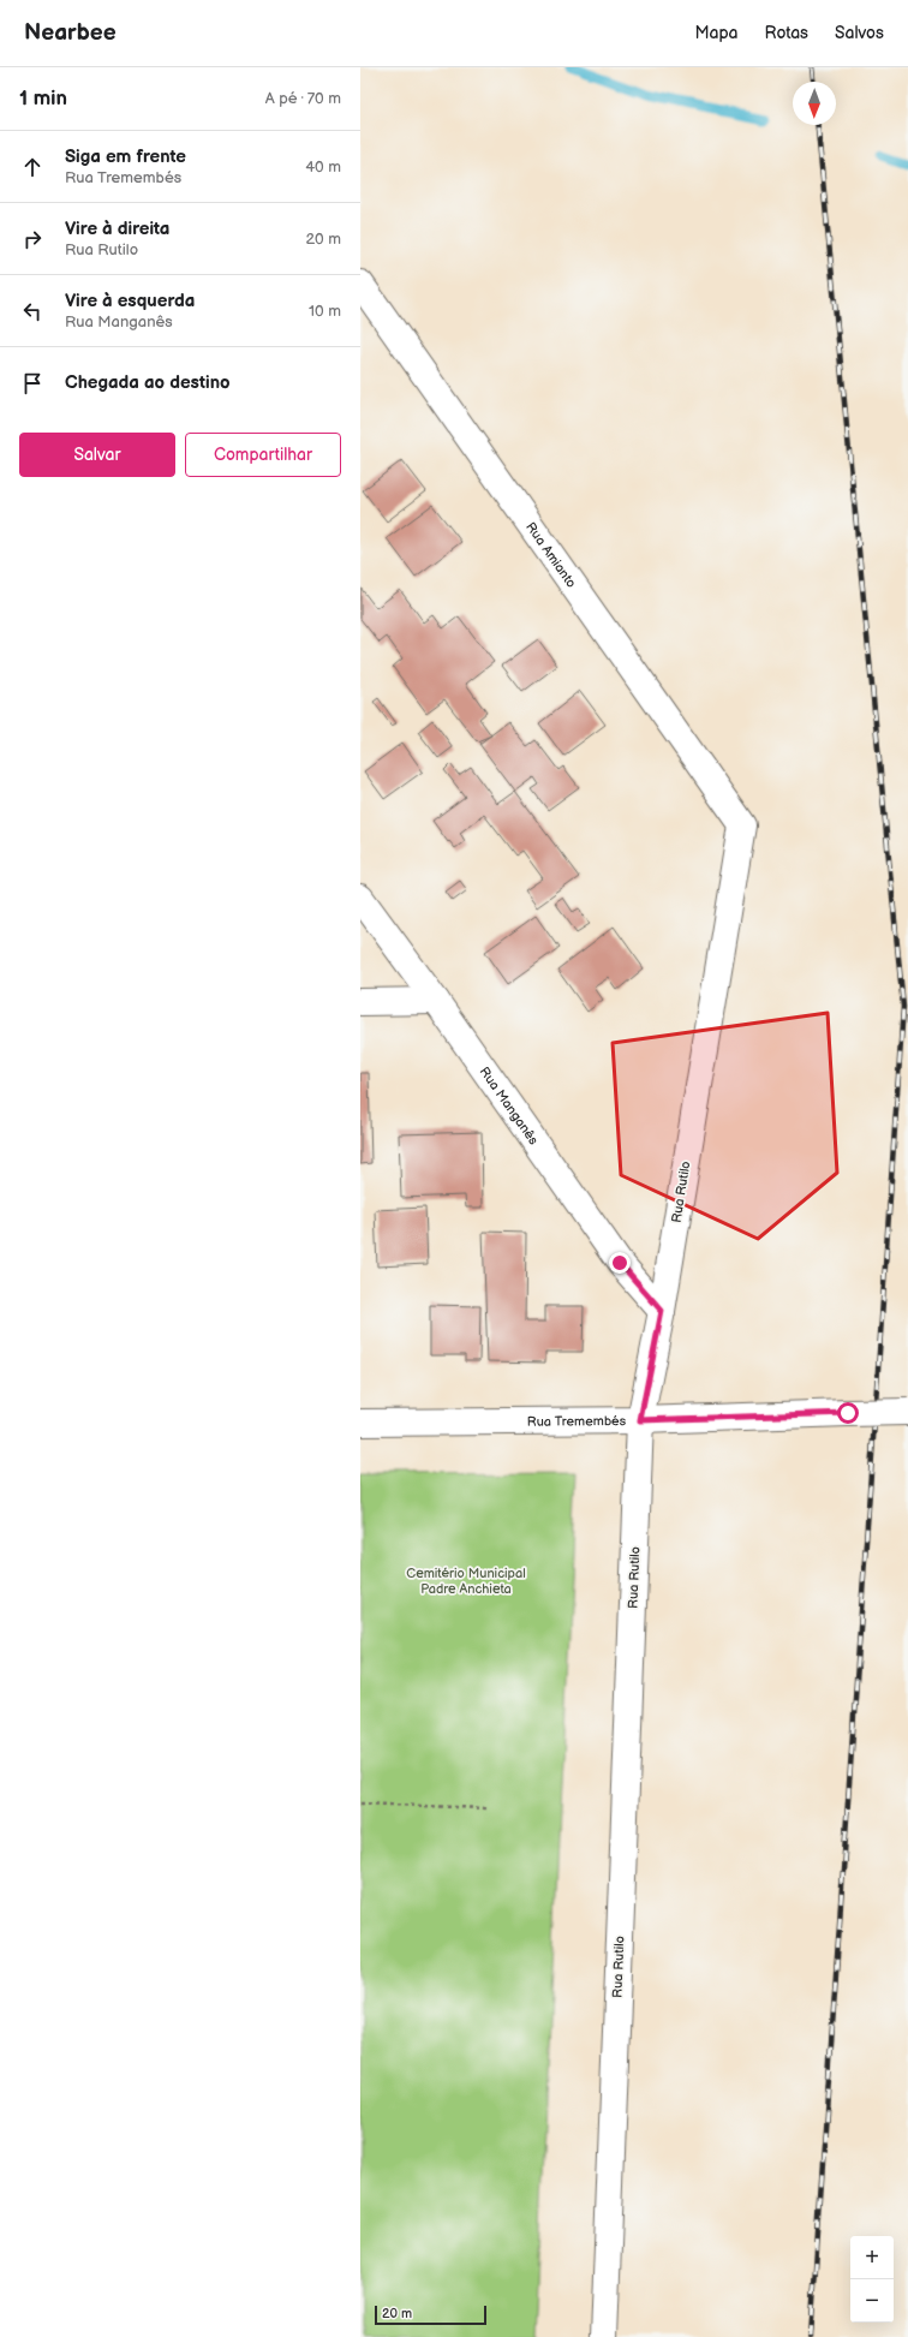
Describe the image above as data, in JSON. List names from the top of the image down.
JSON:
{
  "streets": {
    "street": [
      "Rua Amianto",
      "Rua Manganês",
      "Rua Rutilo",
      "Rua Tremembés"
    ]
  },
  "crossings": [
    ["Rua Amianto", "Rua Rutilo"],
    ["Rua Manganês", "Rua Rutilo"],
    ["Rua Rutilo", "Rua Tremembés"]
  ],
  "parks": ["Cemitério Municipal Padre Anchieta"],
  "scale_bar": "20 m",
  "north": "bottom",
  "page": {
    "header": "Nearbee",
    "nav": ["Mapa", "Rotas", "Salvos"],
    "heading": ["1 min", "A pé · 70 m"],
    "list": [
      ["Siga em frente", "Rua Tremembés", "40 m"],
      ["Vire à direita", "Rua Rutilo", "20 m"],
      ["Vire à esquerda", "Rua Manganês", "10 m"],
      "Chegada ao destino"
    ],
    "buttons": ["Salvar", "Compartilhar"],
    "map_buttons": ["+", "−"],
    "scale": "20 m"
  }
}
